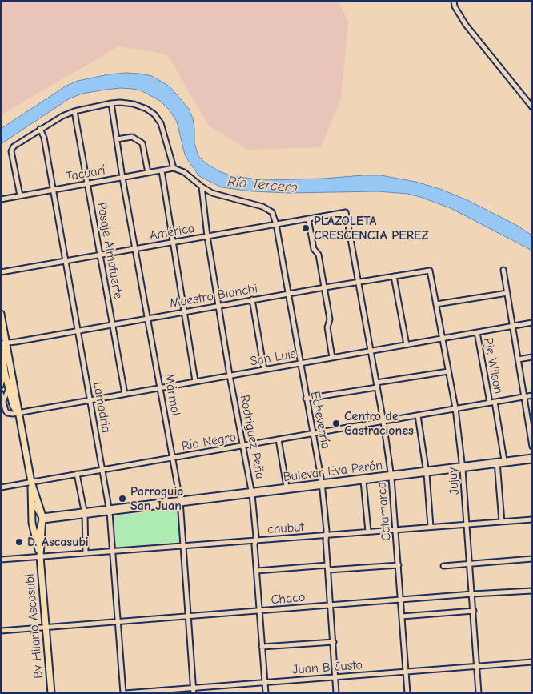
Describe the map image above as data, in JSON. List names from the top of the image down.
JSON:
{
  "streets": {
    "main road": ["Bv Hilario Ascasubi"],
    "street": [
      "Tacuarí",
      "América",
      "Pasaje Almafuerte",
      "Maestro Bianchi",
      "San Luis",
      "Pje Wilson",
      "Mármol",
      "Lamadrid",
      "Echeverría",
      "Rodriguez Peña",
      "Río Negro",
      "Bulevar Eva Perón",
      "Jujuy",
      "Catamarca",
      "chubut",
      "Chaco",
      "Juan B Justo"
    ]
  },
  "crossings": [
    ["Tacuarí", "Pasaje Almafuerte"],
    ["Tacuarí", "Mármol"],
    ["Tacuarí", "Lamadrid"],
    ["América", "Pasaje Almafuerte"],
    ["América", "Mármol"],
    ["América", "Lamadrid"],
    ["América", "Echeverría"],
    ["América", "Rodriguez Peña"],
    ["América", "Catamarca"],
    ["Pasaje Almafuerte", "Maestro Bianchi"],
    ["Pasaje Almafuerte", "San Luis"],
    ["Maestro Bianchi", "Mármol"],
    ["Maestro Bianchi", "Lamadrid"],
    ["Maestro Bianchi", "Echeverría"],
    ["Maestro Bianchi", "Rodriguez Peña"],
    ["Maestro Bianchi", "Jujuy"],
    ["Maestro Bianchi", "Catamarca"],
    ["San Luis", "Pje Wilson"],
    ["San Luis", "Mármol"],
    ["San Luis", "Lamadrid"],
    ["San Luis", "Echeverría"],
    ["San Luis", "Rodriguez Peña"],
    ["San Luis", "Jujuy"],
    ["San Luis", "Catamarca"],
    ["Pje Wilson", "Río Negro"],
    ["Pje Wilson", "Bulevar Eva Perón"],
    ["Mármol", "Río Negro"],
    ["Mármol", "Bulevar Eva Perón"],
    ["Mármol", "chubut"],
    ["Mármol", "Chaco"],
    ["Mármol", "Juan B Justo"],
    ["Lamadrid", "Río Negro"],
    ["Lamadrid", "Bulevar Eva Perón"],
    ["Lamadrid", "chubut"],
    ["Lamadrid", "Chaco"],
    ["Lamadrid", "Juan B Justo"],
    ["Echeverría", "Río Negro"],
    ["Echeverría", "Bulevar Eva Perón"],
    ["Echeverría", "chubut"],
    ["Echeverría", "Chaco"],
    ["Echeverría", "Juan B Justo"],
    ["Rodriguez Peña", "Río Negro"],
    ["Rodriguez Peña", "Bulevar Eva Perón"],
    ["Rodriguez Peña", "chubut"],
    ["Rodriguez Peña", "Chaco"],
    ["Rodriguez Peña", "Juan B Justo"],
    ["Río Negro", "Jujuy"],
    ["Río Negro", "Catamarca"],
    ["Bulevar Eva Perón", "Jujuy"],
    ["Bulevar Eva Perón", "Catamarca"],
    ["Jujuy", "chubut"],
    ["Jujuy", "Chaco"],
    ["Jujuy", "Juan B Justo"],
    ["Catamarca", "chubut"],
    ["Catamarca", "Chaco"],
    ["Catamarca", "Juan B Justo"],
    ["chubut", "Bv Hilario Ascasubi"],
    ["Chaco", "Bv Hilario Ascasubi"]
  ],
  "water": ["Río Tercero"],
  "places": [
    "PLAZOLETA CRESCENCIA PEREZ",
    "Centro de Castraciones",
    "Parroquia San Juan",
    "D. Ascasubi"
  ]
}
